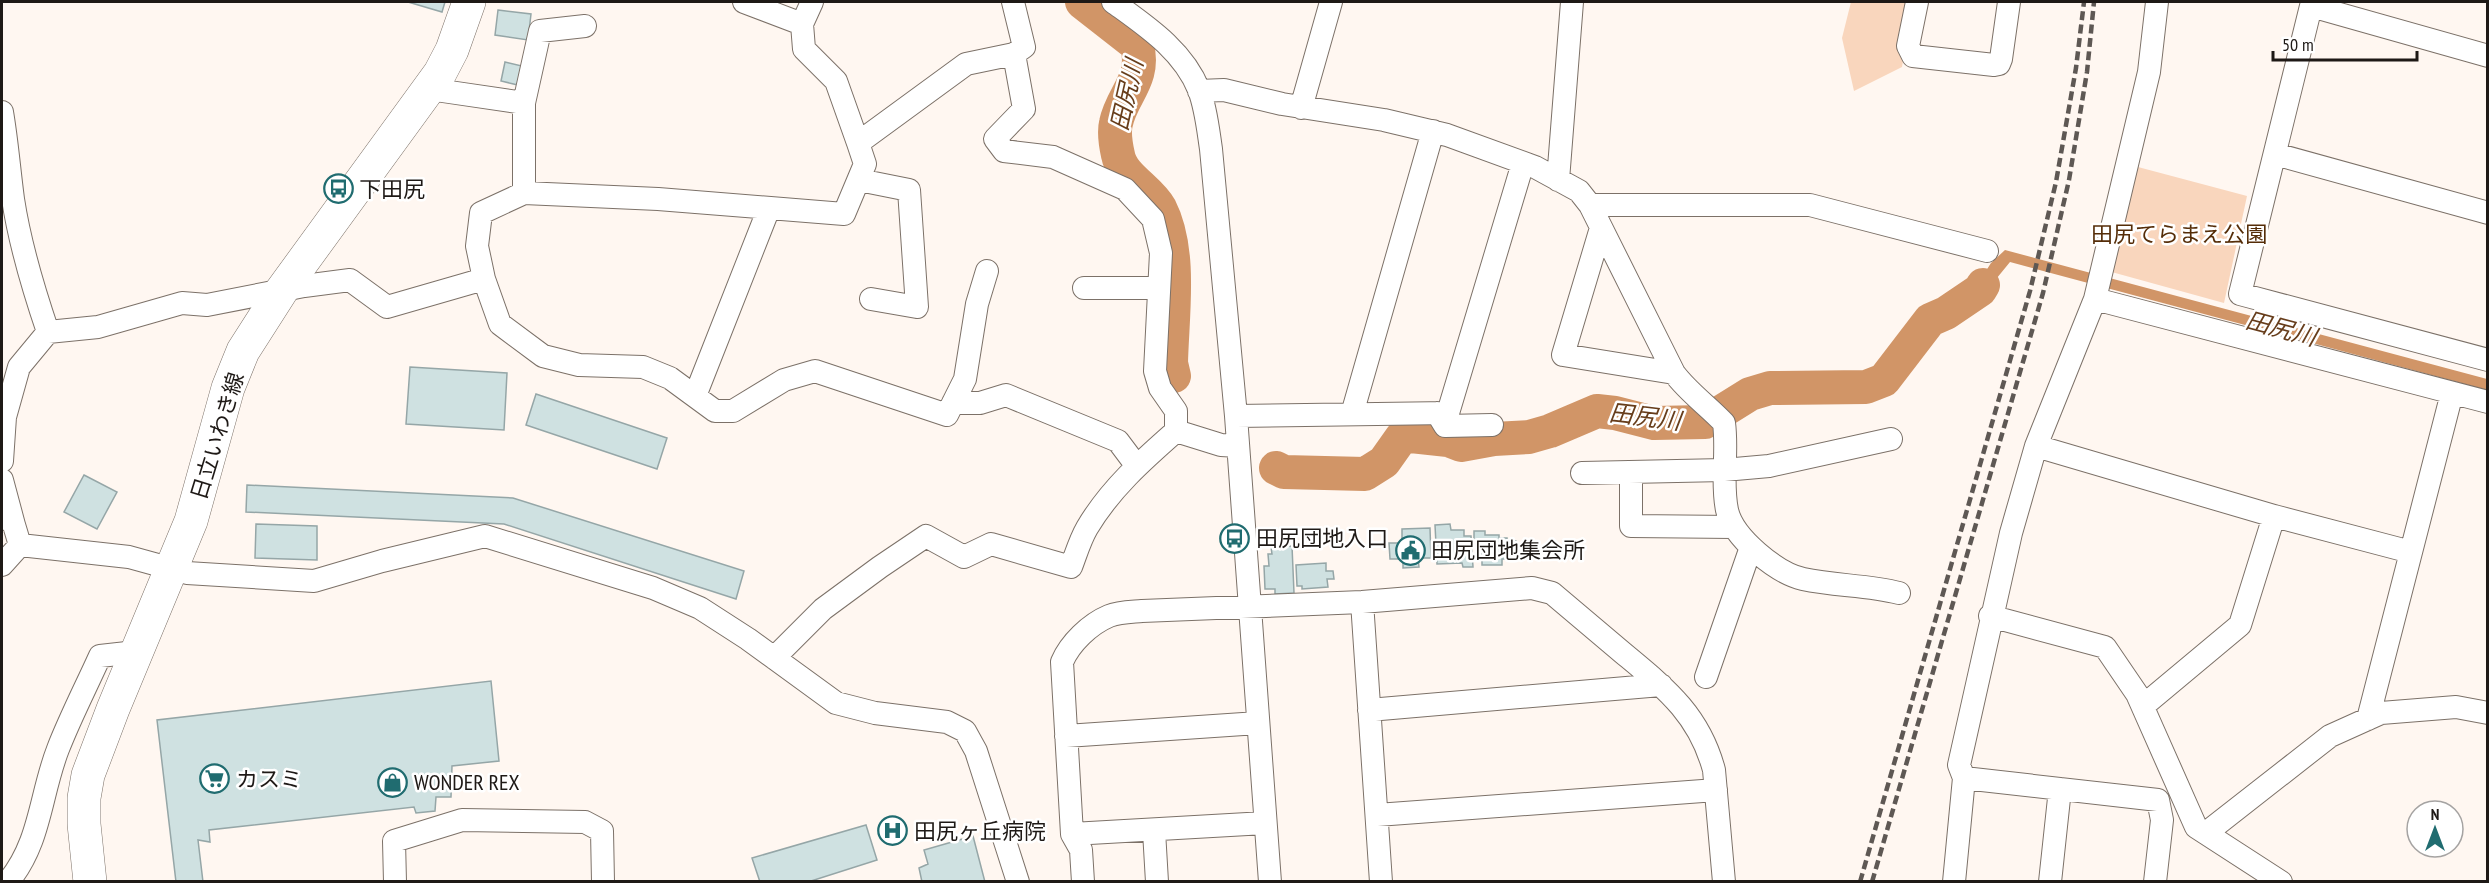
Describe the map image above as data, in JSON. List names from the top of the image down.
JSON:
{
  "streets": {
    "main road": ["日立いわき線"]
  },
  "water": ["田尻川"],
  "parks": ["田尻てらまえ公園"],
  "places": {
    "bus stop": ["下田尻", "田尻団地入口"],
    "public building": ["田尻団地集会所"],
    "supermarket": ["カスミ"],
    "shop": ["WONDER REX"],
    "hospital": ["田尻ヶ丘病院"]
  },
  "scale_bar": "50 m",
  "north": "top"
}
